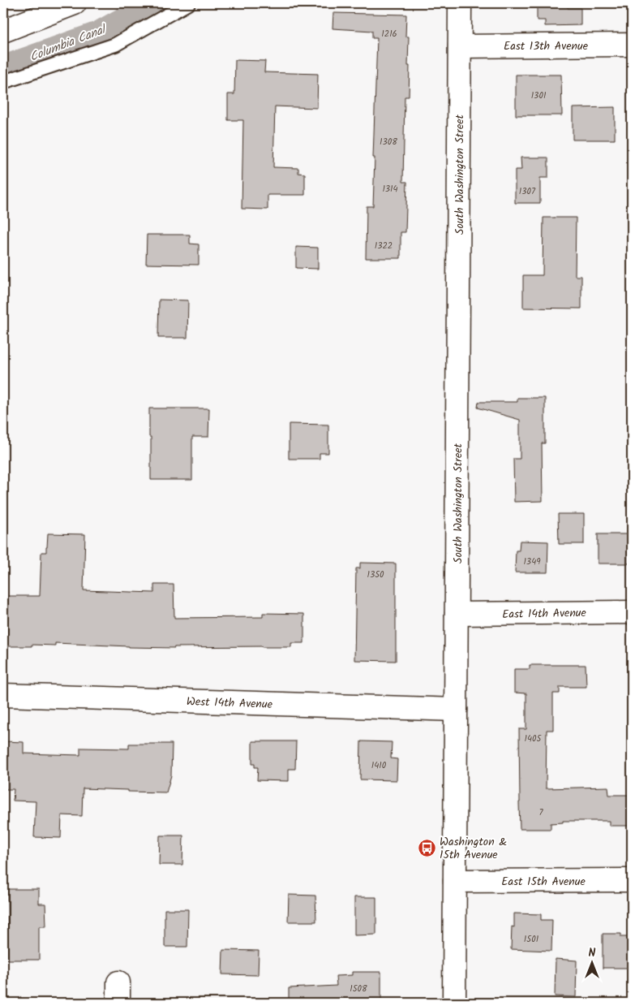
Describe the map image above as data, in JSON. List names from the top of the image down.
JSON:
{
  "streets": {
    "street": [
      "East 13th Avenue",
      "South Washington Street",
      "East 14th Avenue",
      "West 14th Avenue",
      "East 15th Avenue"
    ]
  },
  "crossings": [
    ["East 13th Avenue", "South Washington Street"],
    ["South Washington Street", "East 14th Avenue"],
    ["South Washington Street", "West 14th Avenue"],
    ["South Washington Street", "East 15th Avenue"]
  ],
  "water": ["Columbia Canal"],
  "places": {
    "bus stop": ["Washington & 15th Avenue"]
  },
  "house_numbers": [
    "1216",
    "1301",
    "1308",
    "1314",
    "1307",
    "1322",
    "1349",
    "1350",
    "1405",
    "1410",
    "7",
    "1501",
    "1508"
  ],
  "north": "top"
}
